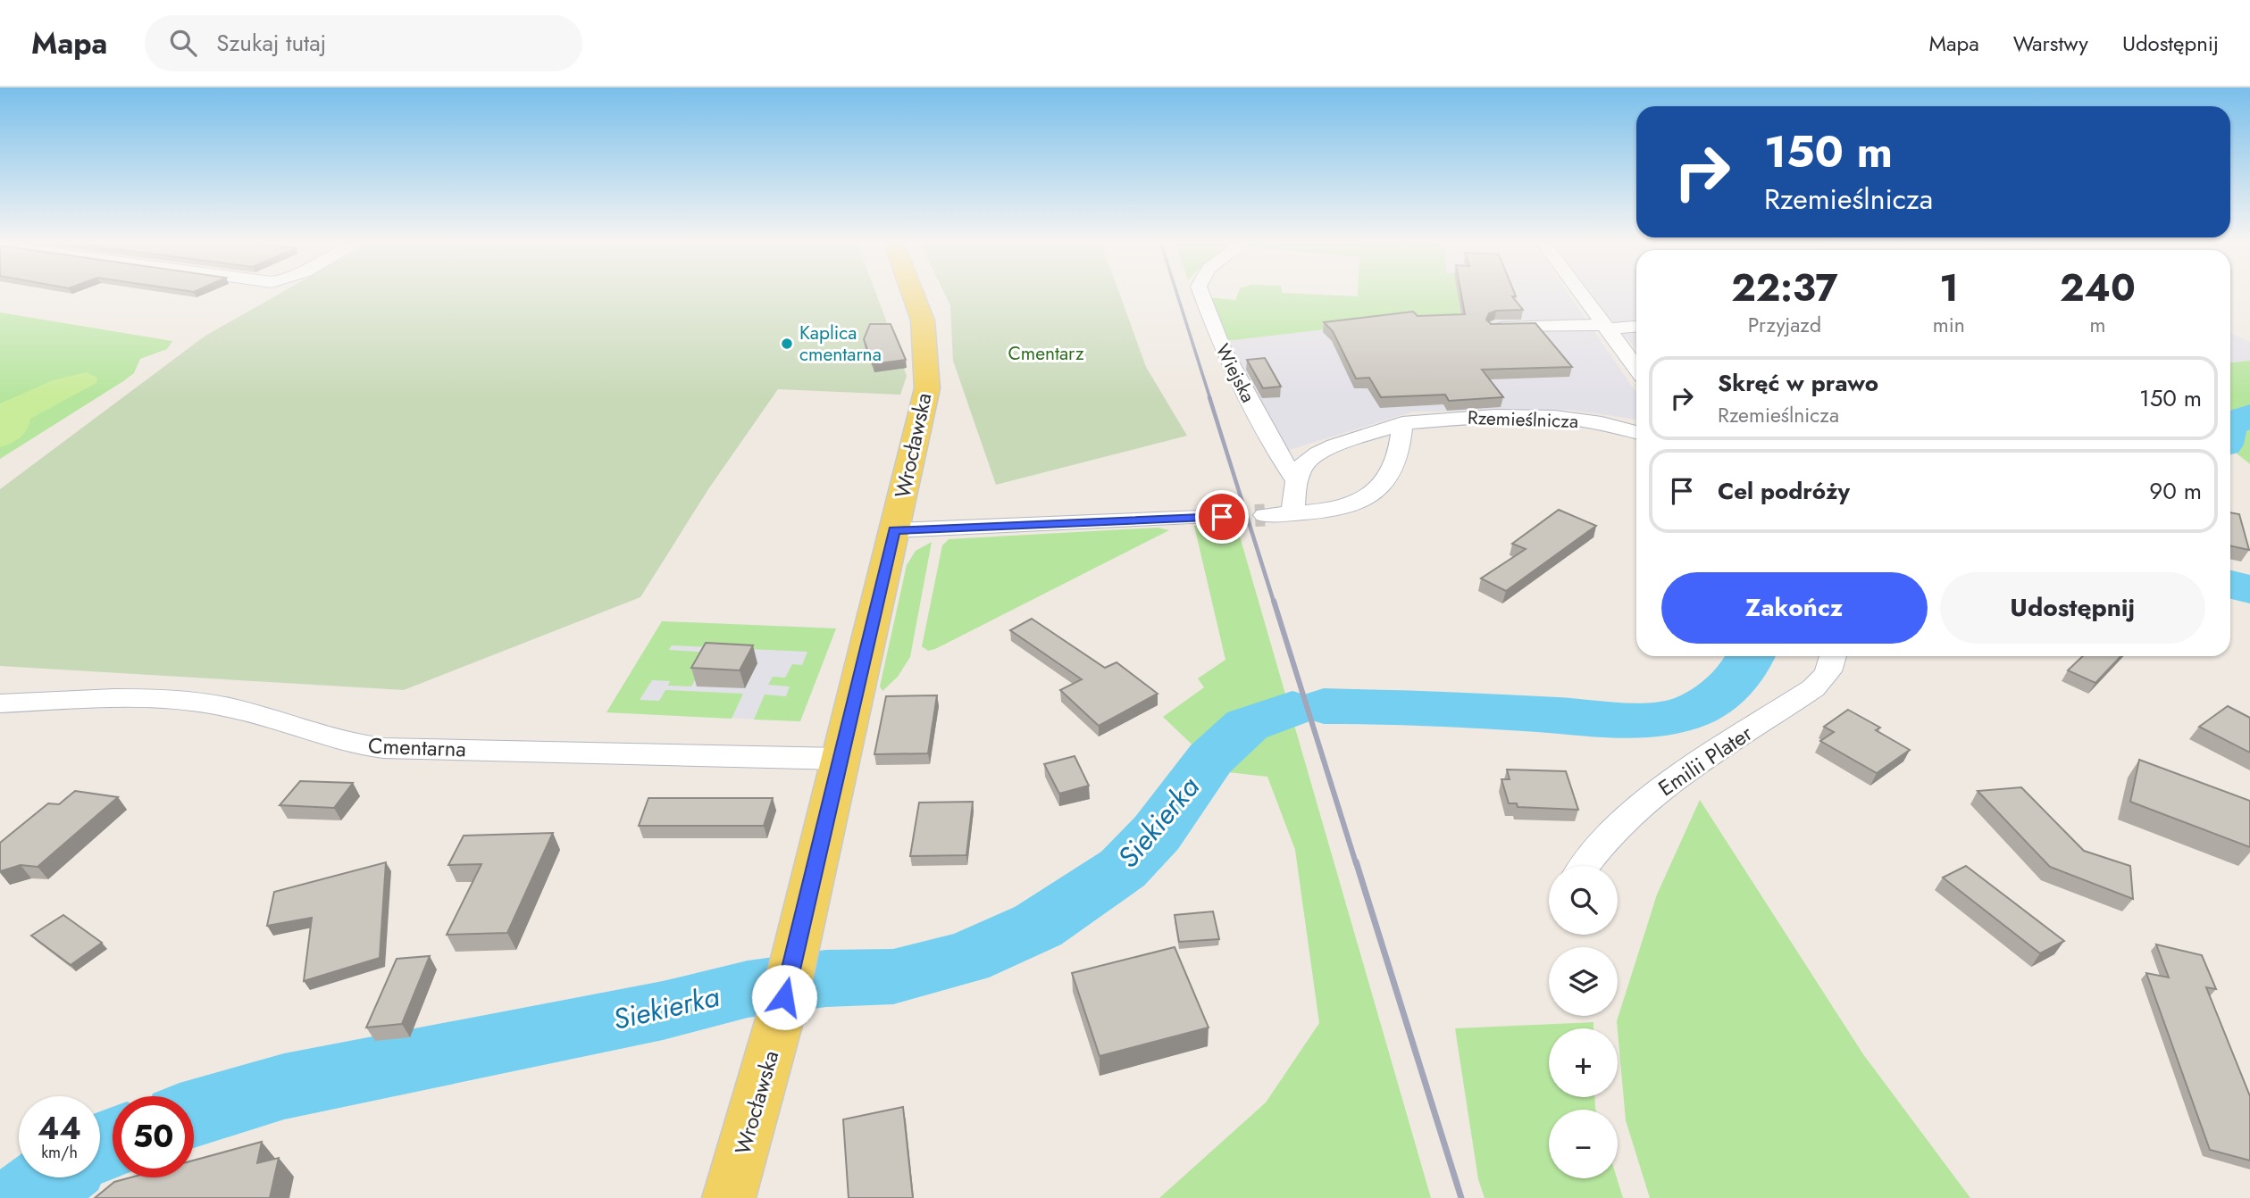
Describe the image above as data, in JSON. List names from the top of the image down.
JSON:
{
  "streets": {
    "main road": ["Wrocławska"],
    "street": [
      "Wiejska",
      "Rzemieślnicza",
      "Cmentarna",
      "Emilii Plater"
    ]
  },
  "crossings": [
    ["Wiejska", "Rzemieślnicza"],
    ["Wrocławska", "Cmentarna"]
  ],
  "water": ["Siekierka"],
  "parks": ["Cmentarz"],
  "places": ["Kaplica cmentarna"],
  "page": {
    "header": "Mapa",
    "search": "Szukaj tutaj",
    "nav": ["Mapa", "Warstwy", "Udostępnij"],
    "turn": ["150 m", "Rzemieślnicza"],
    "eta": [
      "22:37",
      "Przyjazd",
      "1",
      "min",
      "240",
      "m"
    ],
    "list": [
      {
        "name": "Skręć w prawo",
        "note": "Rzemieślnicza",
        "value": "150 m"
      },
      {
        "name": "Cel podróży",
        "value": "90 m"
      }
    ],
    "buttons": ["Zakończ", "Udostępnij"],
    "map_buttons": ["+", "−"],
    "speed": "44 km/h",
    "limit": "50"
  }
}
